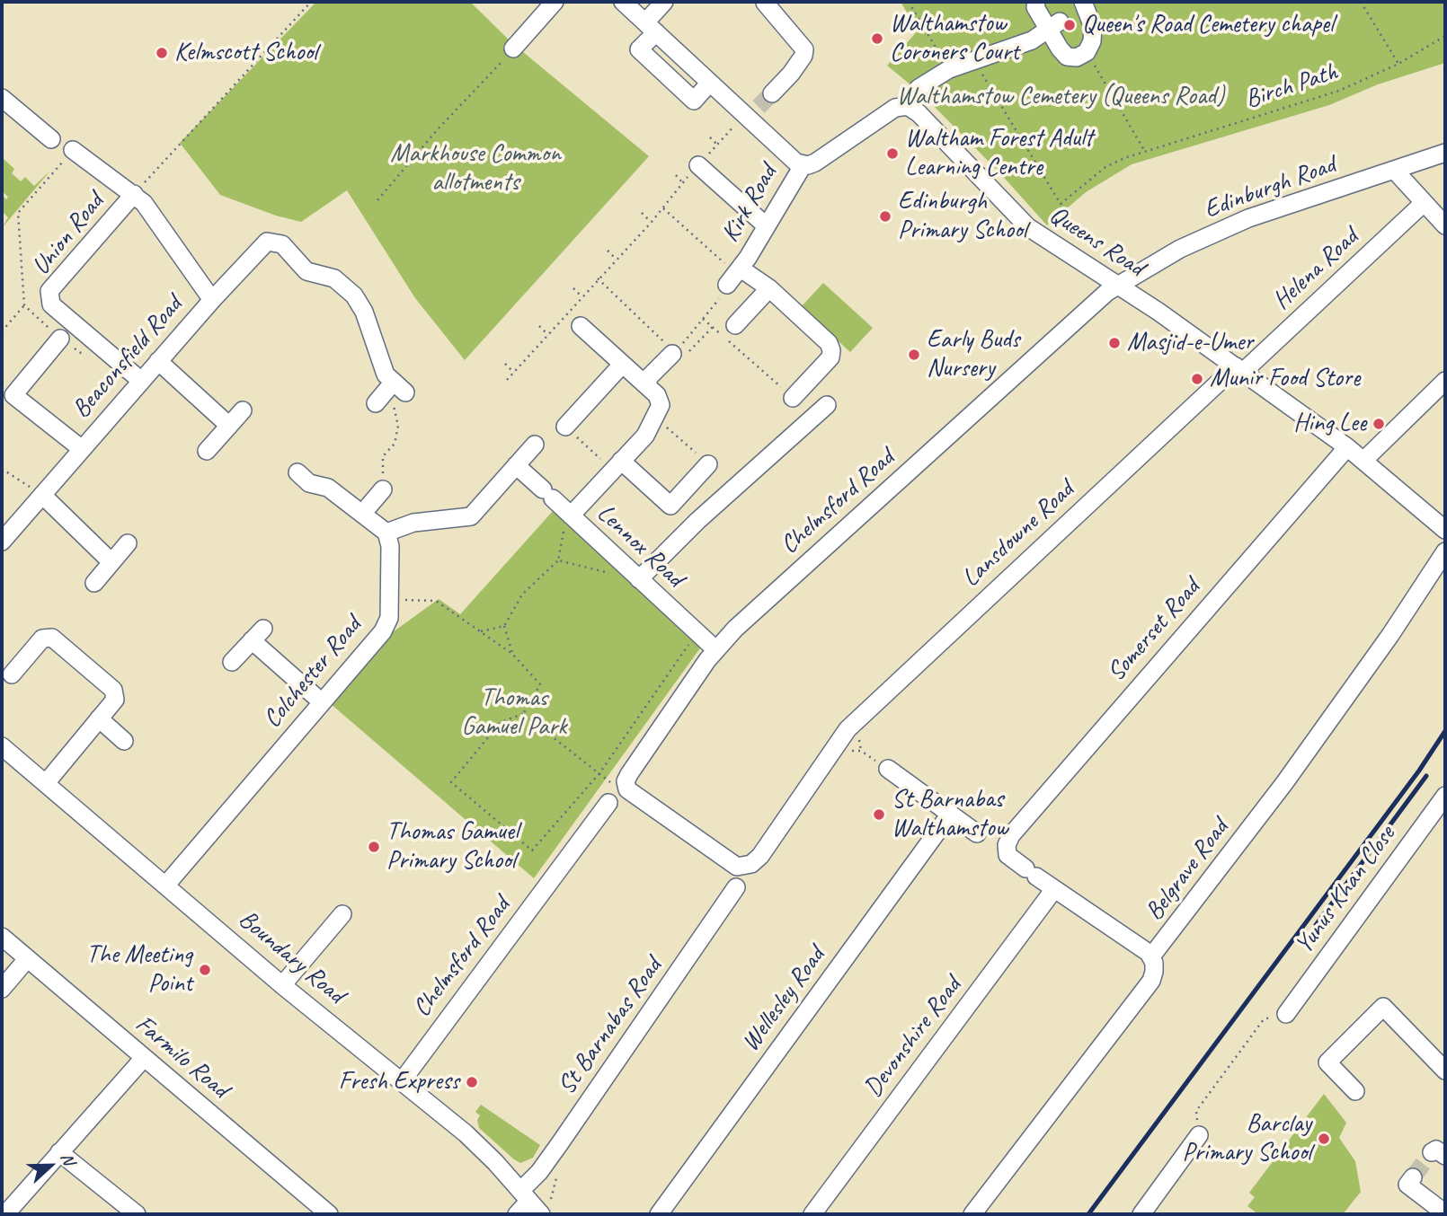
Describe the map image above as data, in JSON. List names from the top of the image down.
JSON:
{
  "streets": {
    "street": [
      "Edinburgh Road",
      "Kirk Road",
      "Union Road",
      "Queens Road",
      "Helena Road",
      "Beaconsfield Road",
      "Chelmsford Road",
      "Lansdowne Road",
      "Lennox Road",
      "Somerset Road",
      "Colchester Road",
      "Belgrave Road",
      "Yunus Khan Close",
      "Boundary Road",
      "Wellesley Road",
      "St Barnabas Road",
      "Devonshire Road",
      "Farmilo Road"
    ],
    "path": ["Birch Path"]
  },
  "crossings": [
    ["Edinburgh Road", "Queens Road"],
    ["Edinburgh Road", "Chelmsford Road"],
    ["Union Road", "Beaconsfield Road"],
    ["Queens Road", "Helena Road"],
    ["Queens Road", "Chelmsford Road"],
    ["Queens Road", "Lansdowne Road"],
    ["Queens Road", "Somerset Road"],
    ["Helena Road", "Lansdowne Road"],
    ["Chelmsford Road", "Lennox Road"],
    ["Chelmsford Road", "Boundary Road"],
    ["Somerset Road", "Devonshire Road"],
    ["Colchester Road", "Boundary Road"],
    ["Boundary Road", "St Barnabas Road"]
  ],
  "parks": ["Walthamstow Cemetery (Queens Road)", "Markhouse Common allotments", "Thomas Gamuel Park"],
  "places": [
    "Queen's Road Cemetery chapel",
    "Walthamstow Coroners Court",
    "Kelmscott School",
    "Waltham Forest Adult Learning Centre",
    "Edinburgh Primary School",
    "Masjid-e-Umer",
    "Early Buds Nursery",
    "Munir Food Store",
    "Hing Lee",
    "St Barnabas Walthamstow",
    "Thomas Gamuel Primary School",
    "The Meeting Point",
    "Fresh Express",
    "Barclay Primary School"
  ],
  "north": "right"
}
